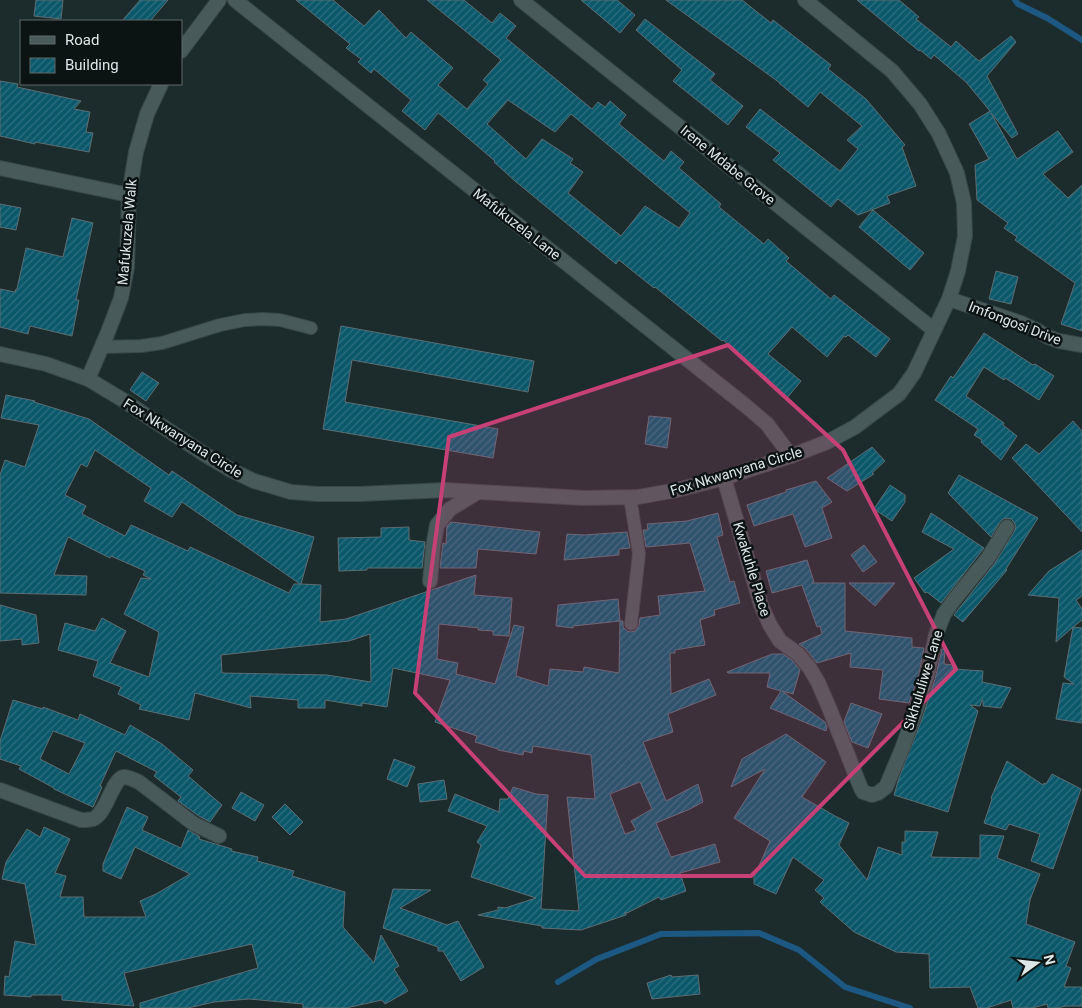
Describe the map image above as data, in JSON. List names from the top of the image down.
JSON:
{
  "streets": {
    "street": [
      "Irene Mdabe Grove",
      "Mafukuzela Lane",
      "Mafukuzela Walk",
      "Imfongosi Drive",
      "Fox Nkwanyana Circle",
      "Kwakuhle Place",
      "Sikhululiwe Lane"
    ]
  },
  "crossings": [
    ["Irene Mdabe Grove", "Fox Nkwanyana Circle"],
    ["Mafukuzela Lane", "Fox Nkwanyana Circle"],
    ["Mafukuzela Walk", "Fox Nkwanyana Circle"],
    ["Imfongosi Drive", "Fox Nkwanyana Circle"],
    ["Fox Nkwanyana Circle", "Kwakuhle Place"],
    ["Kwakuhle Place", "Sikhululiwe Lane"]
  ],
  "legend": ["Road", "Building"],
  "north": "right"
}
